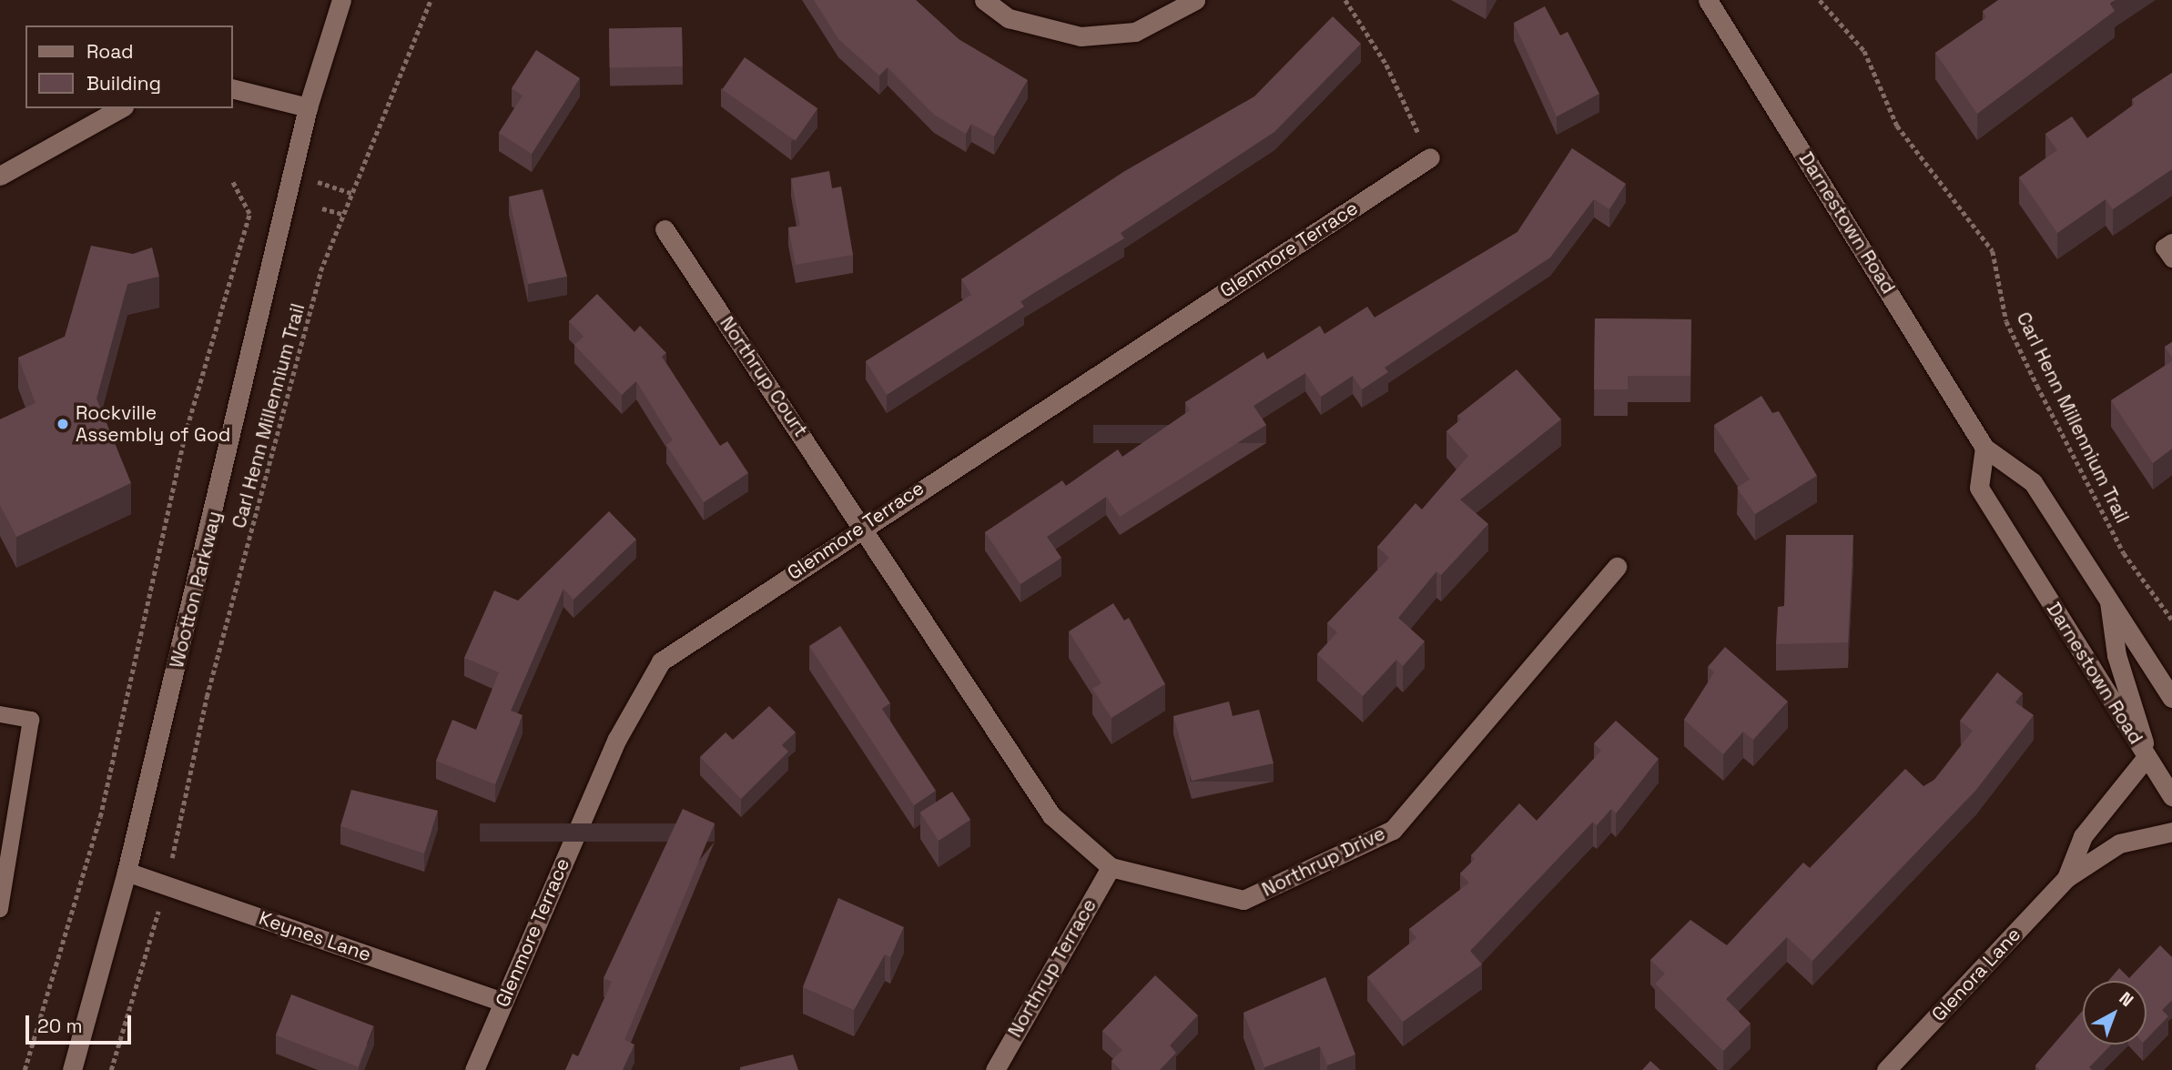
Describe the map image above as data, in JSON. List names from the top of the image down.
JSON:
{
  "streets": {
    "street": [
      "Darnestown Road",
      "Glenmore Terrace",
      "Northrup Court",
      "Wootton Parkway",
      "Northrup Drive",
      "Keynes Lane",
      "Northrup Terrace",
      "Glenora Lane"
    ],
    "path": ["Carl Henn Millennium Trail"]
  },
  "crossings": [
    ["Darnestown Road", "Glenora Lane"],
    ["Glenmore Terrace", "Northrup Court"],
    ["Glenmore Terrace", "Northrup Drive"],
    ["Glenmore Terrace", "Keynes Lane"],
    ["Northrup Court", "Northrup Drive"],
    ["Wootton Parkway", "Keynes Lane"],
    ["Northrup Drive", "Northrup Terrace"]
  ],
  "places": ["Rockville Assembly of God"],
  "legend": ["Road", "Building"],
  "scale_bar": "20 m",
  "north": "top right"
}
